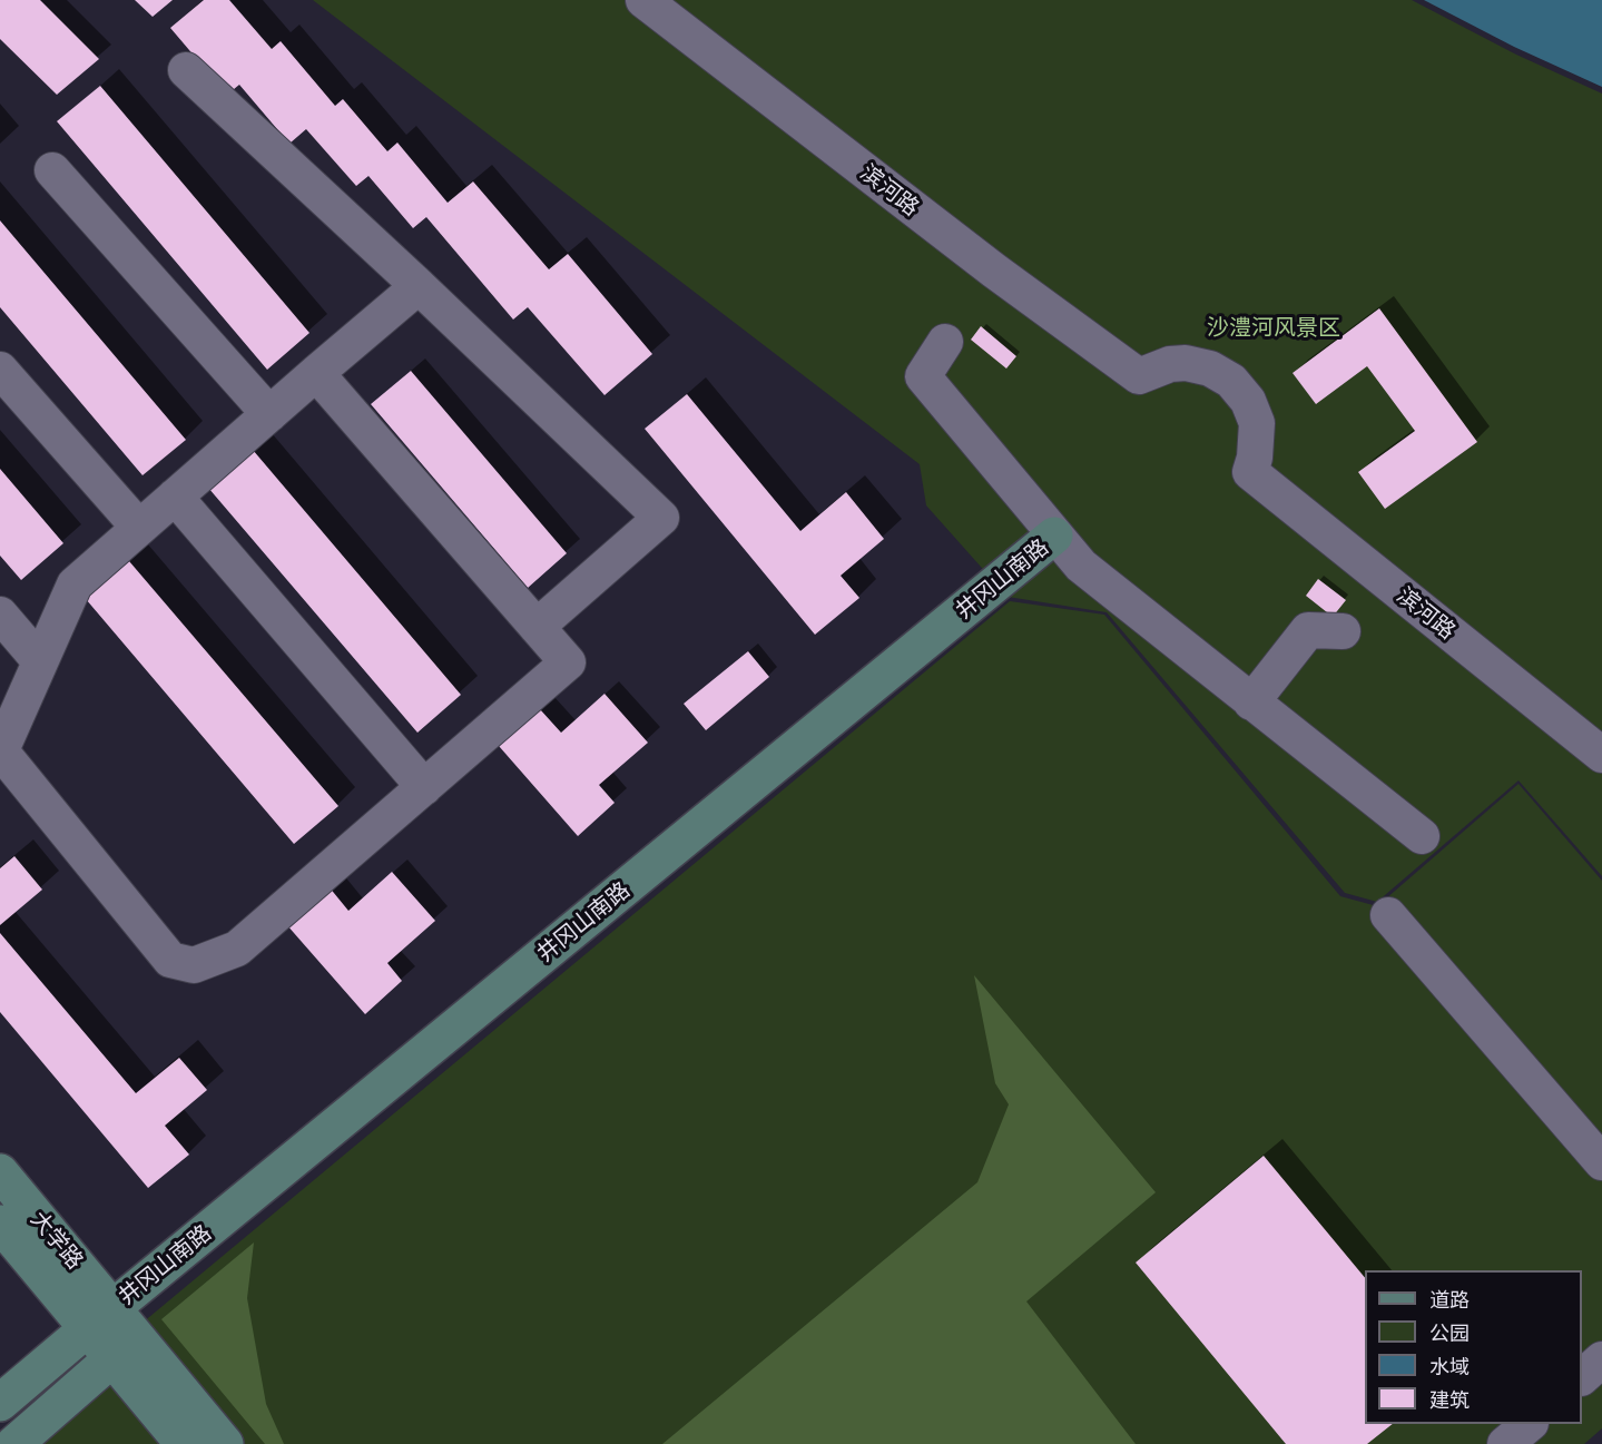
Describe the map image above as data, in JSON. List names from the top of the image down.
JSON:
{
  "streets": {
    "street": ["滨河路", "井冈山南路", "大学路"]
  },
  "crossings": [
    ["井冈山南路", "大学路"]
  ],
  "parks": ["沙澧河风景区"],
  "legend": [
    "道路",
    "公园",
    "水域",
    "建筑"
  ]
}
